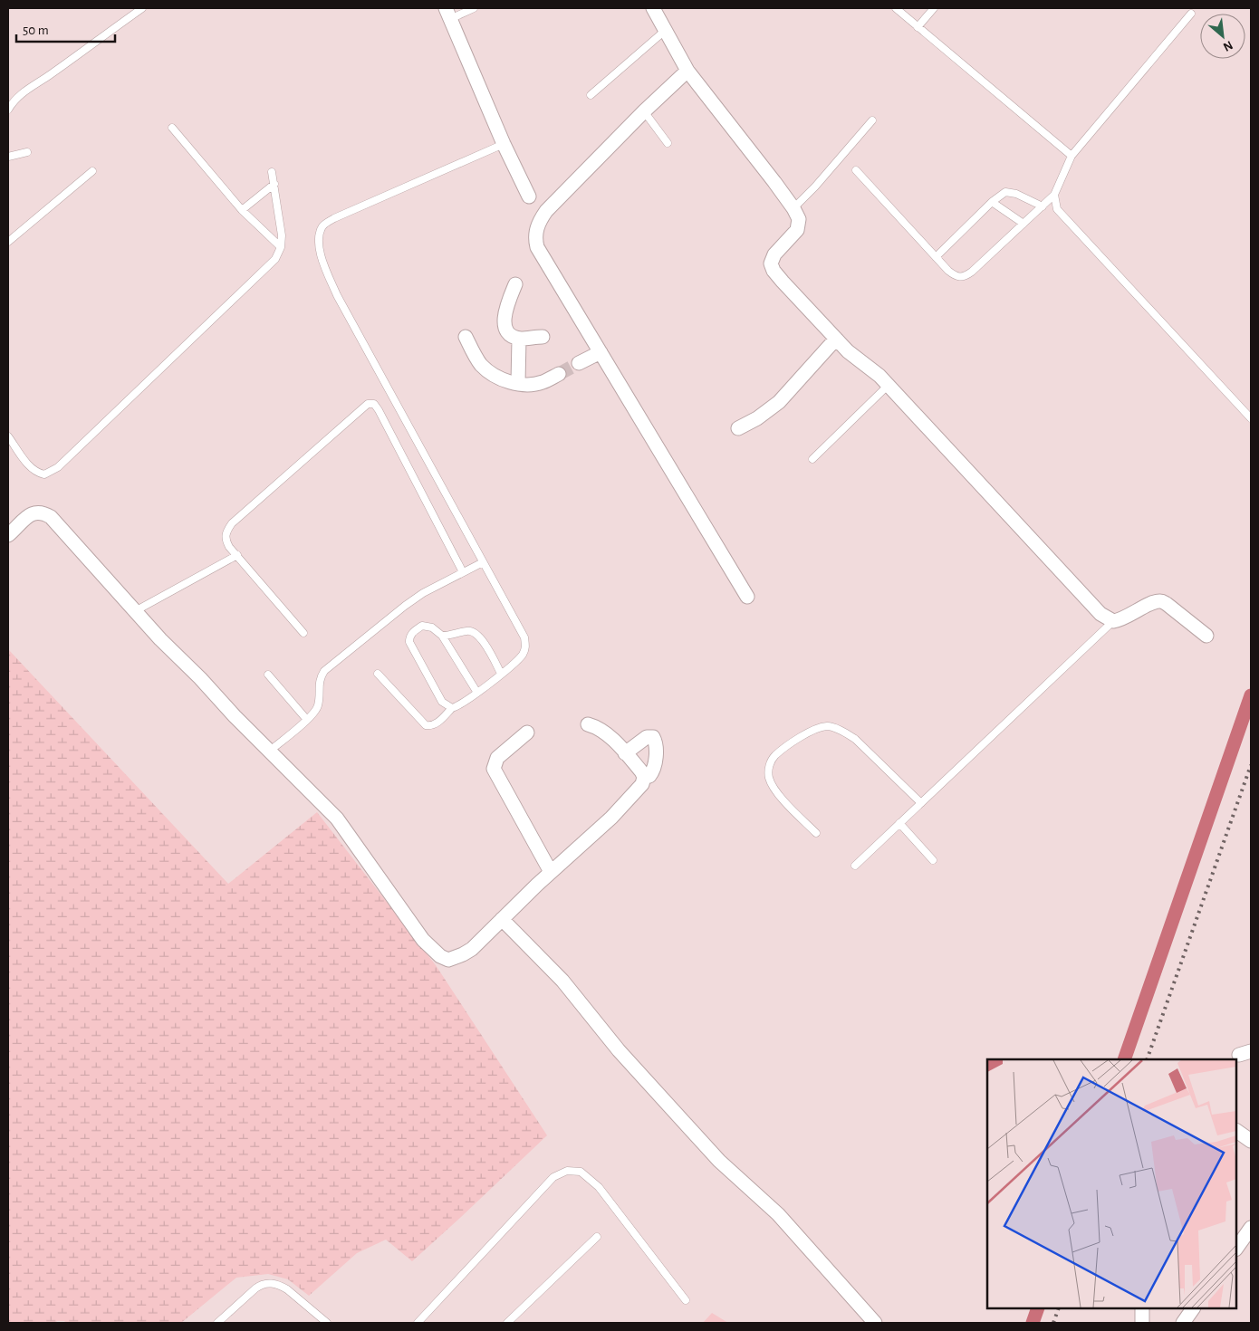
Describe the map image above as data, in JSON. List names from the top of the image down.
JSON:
{
  "scale_bar": "50 m",
  "north": "bottom right"
}
